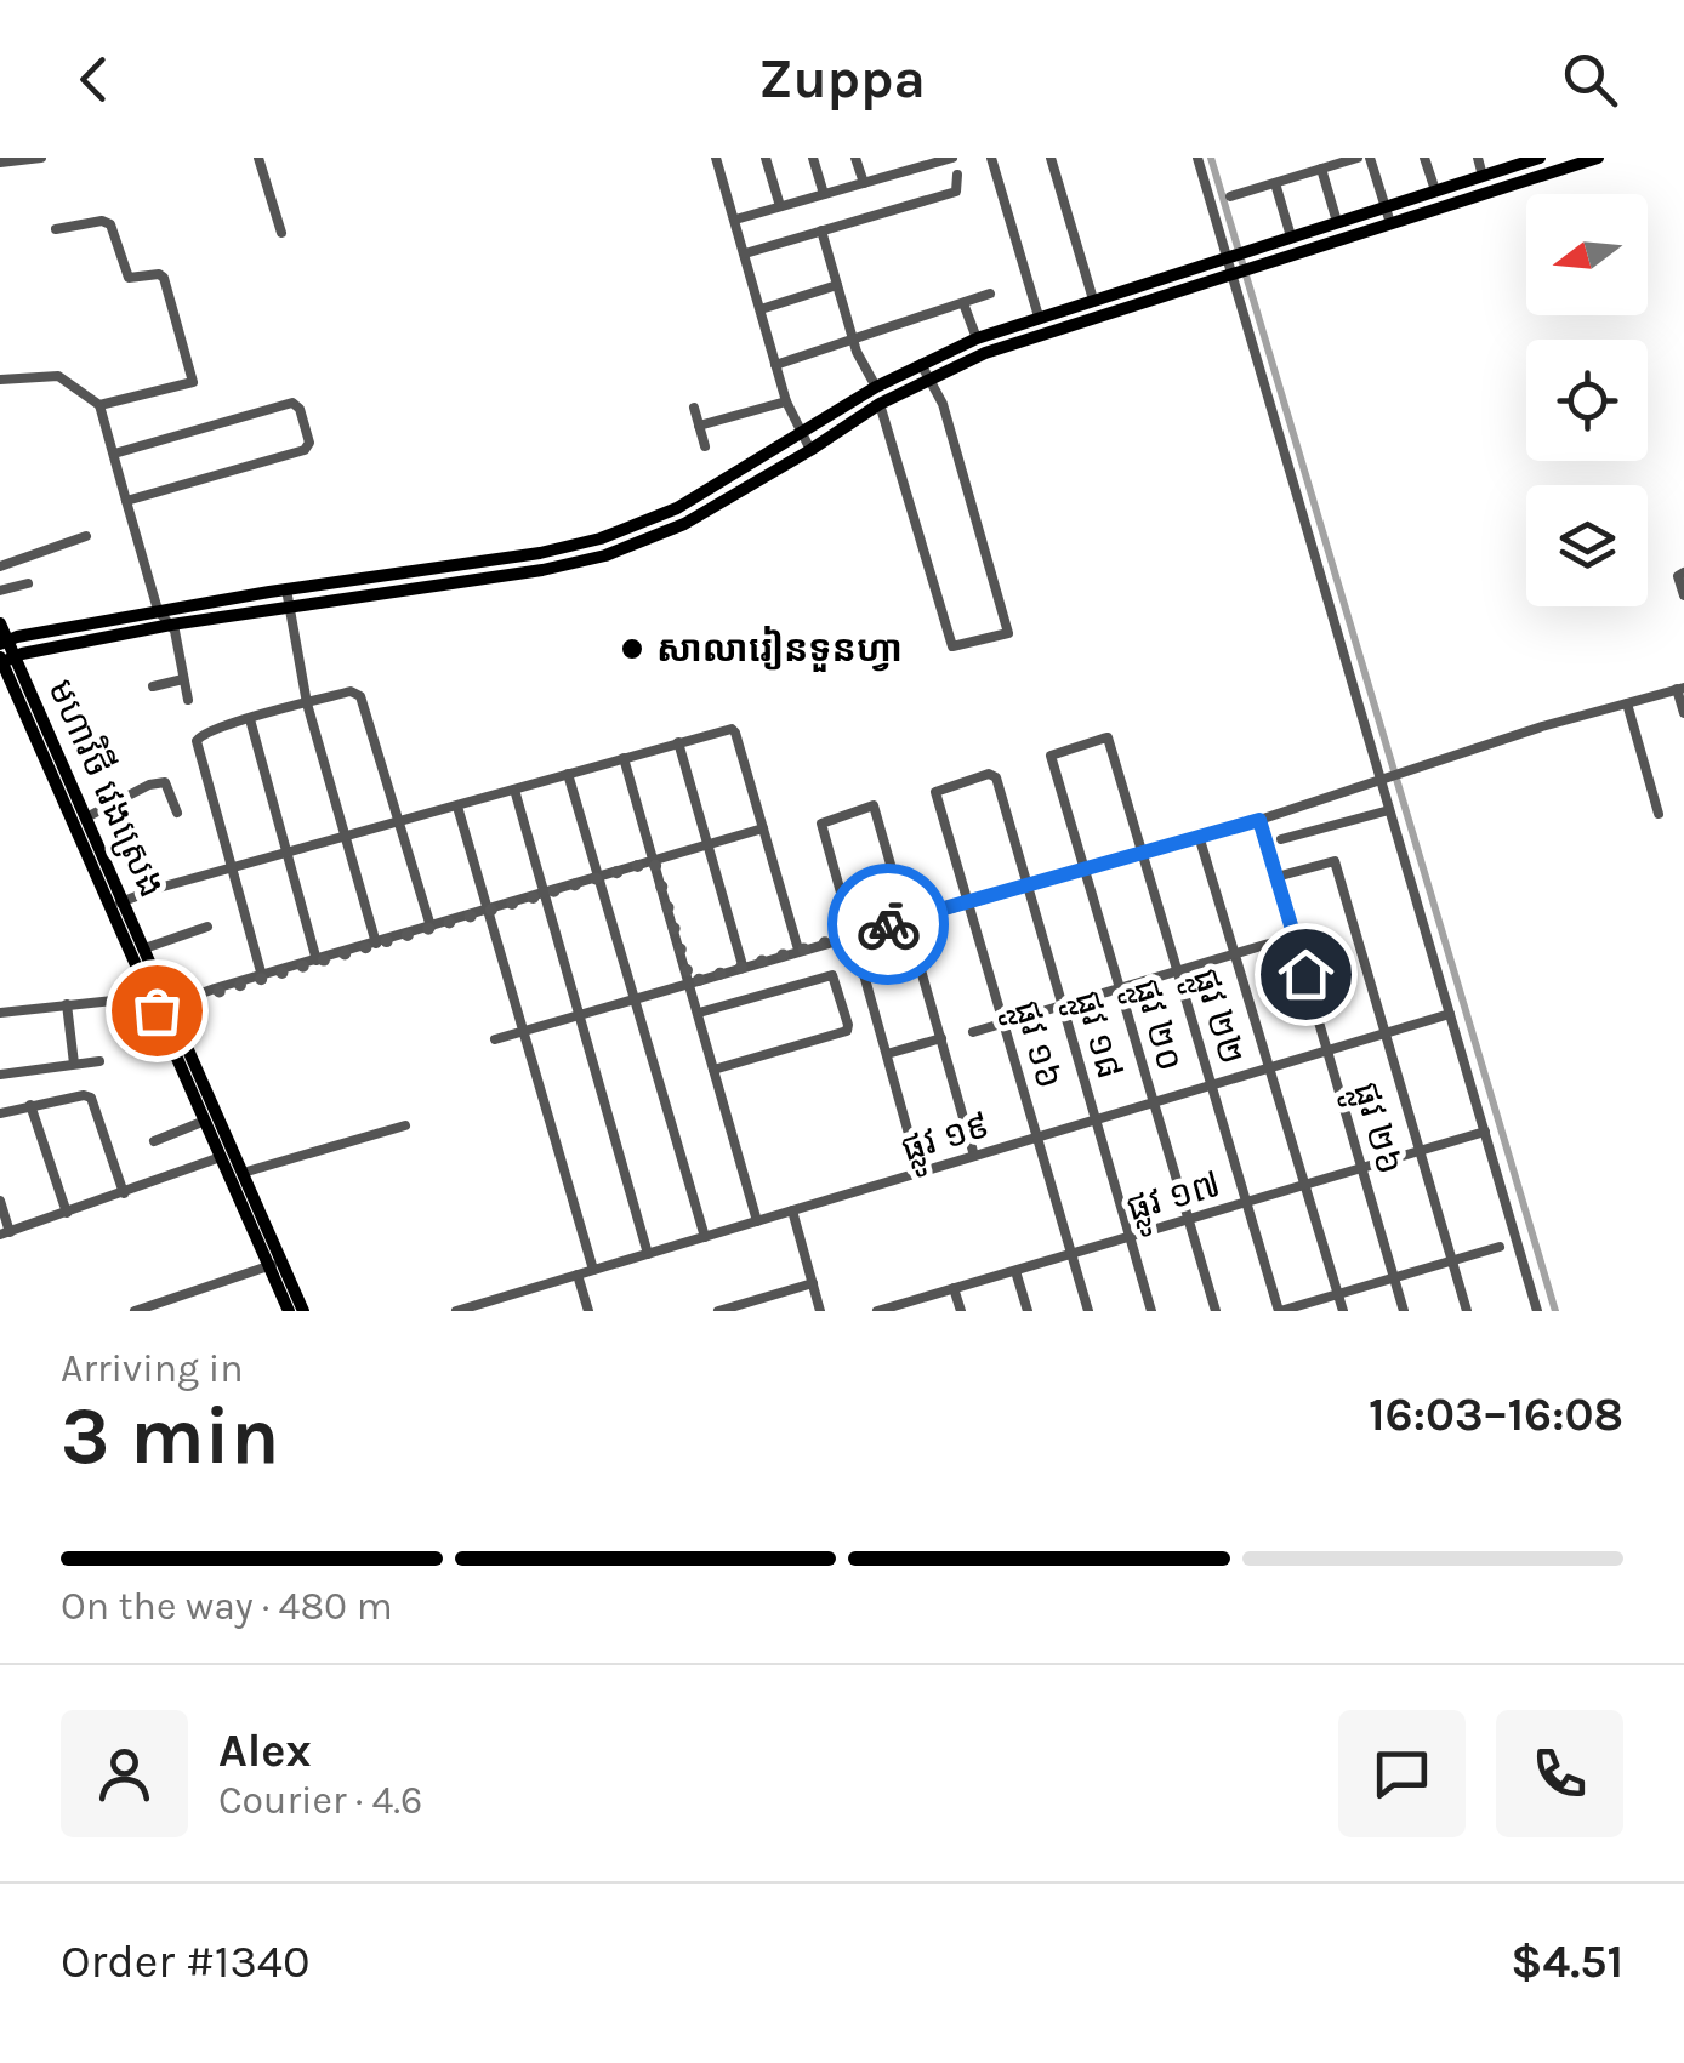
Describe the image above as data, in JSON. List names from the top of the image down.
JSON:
{
  "streets": {
    "main road": ["មហាវិថី វេងស្រេង"],
    "street": [
      "ផ្លូវ ២២",
      "ផ្លូវ ២០",
      "ផ្លូវ ១៨",
      "ផ្លូវ ១៦",
      "ផ្លូវ ២៦",
      "ផ្លូវ ១៩",
      "ផ្លូវ ១៧"
    ]
  },
  "crossings": [
    ["ផ្លូវ ២២", "ផ្លូវ ២០"],
    ["ផ្លូវ ២២", "ផ្លូវ ១៩"],
    ["ផ្លូវ ២២", "ផ្លូវ ១៧"],
    ["ផ្លូវ ២០", "ផ្លូវ ១៩"],
    ["ផ្លូវ ២០", "ផ្លូវ ១៧"],
    ["ផ្លូវ ១៨", "ផ្លូវ ១៦"],
    ["ផ្លូវ ១៨", "ផ្លូវ ១៩"],
    ["ផ្លូវ ១៨", "ផ្លូវ ១៧"],
    ["ផ្លូវ ១៦", "ផ្លូវ ១៩"],
    ["ផ្លូវ ១៦", "ផ្លូវ ១៧"],
    ["ផ្លូវ ២៦", "ផ្លូវ ១៩"],
    ["ផ្លូវ ២៦", "ផ្លូវ ១៧"]
  ],
  "places": ["សាលារៀនទួនហ្វា"],
  "north": "left",
  "page": {
    "header": "Zuppa",
    "heading": ["3 min", "Arriving in", "16:03–16:08"],
    "panel": [
      "Alex",
      "Courier · 4.6",
      "Order #1340",
      "$4.51"
    ],
    "bar": "On the way · 480 m"
  }
}
